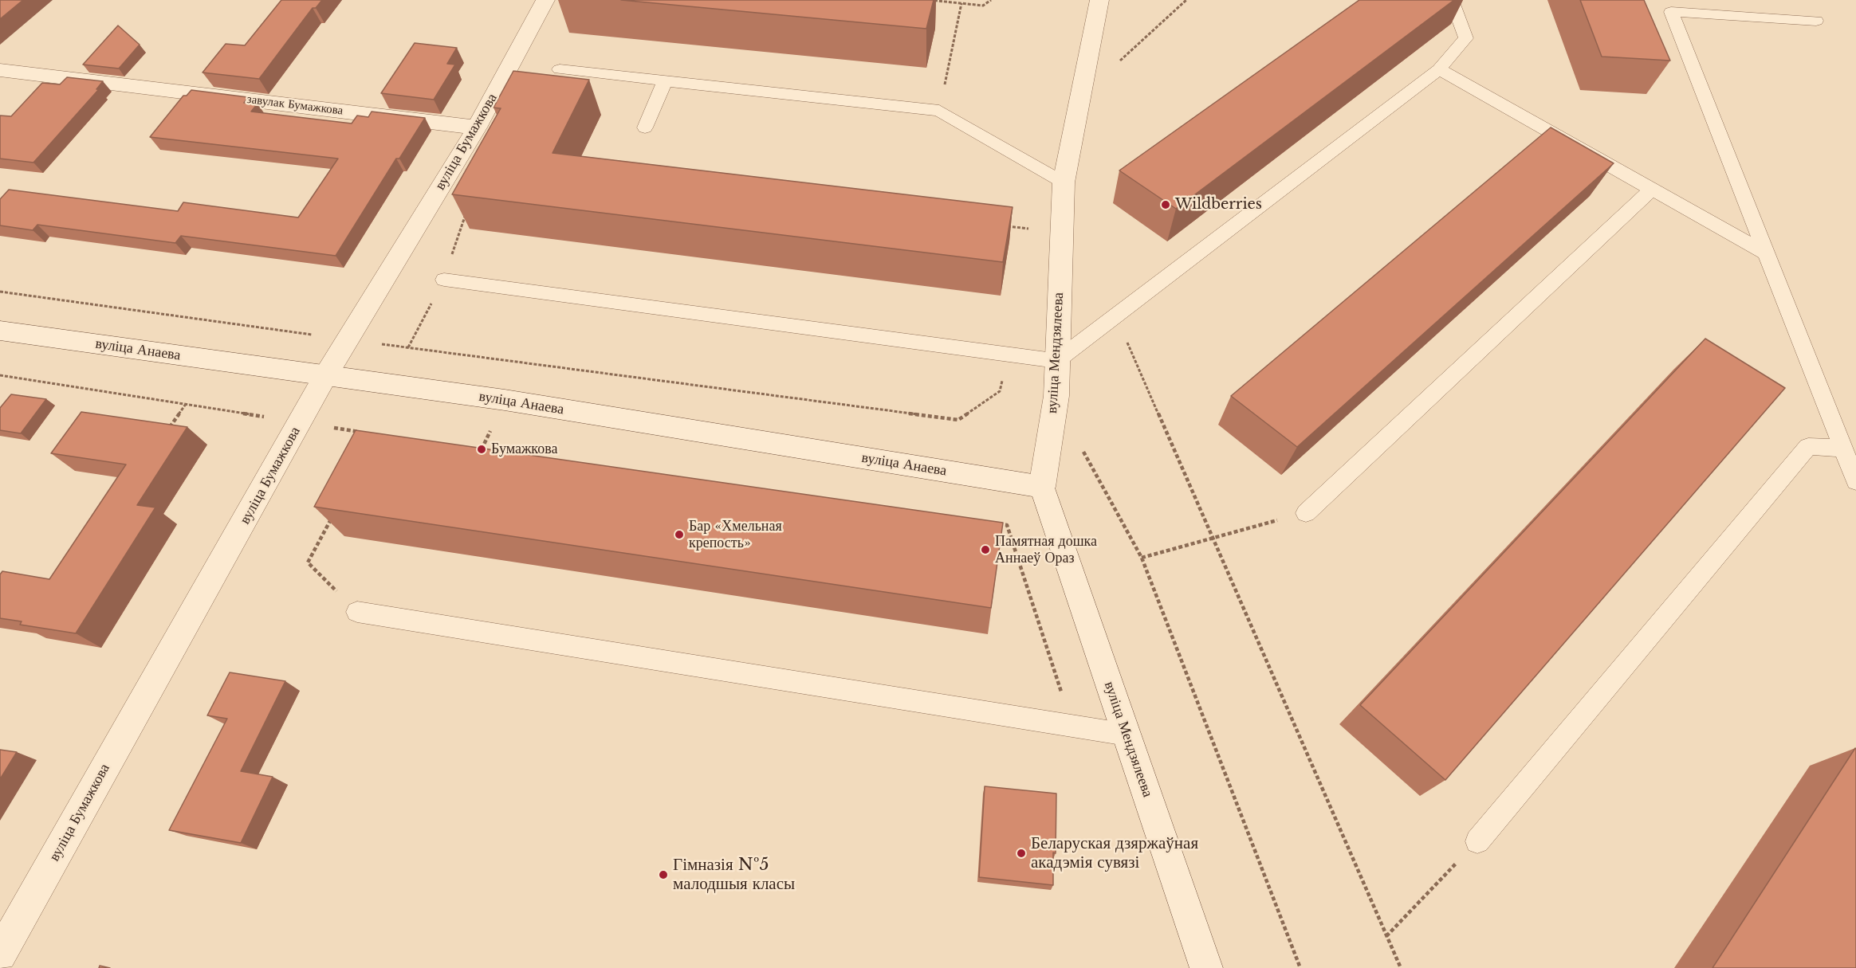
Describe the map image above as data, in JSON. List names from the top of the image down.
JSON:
{
  "streets": {
    "street": [
      "завулак Бумажкова",
      "вуліца Бумажкова",
      "вуліца Анаева",
      "вуліца Мендзялеева"
    ]
  },
  "crossings": [
    ["завулак Бумажкова", "вуліца Бумажкова"],
    ["вуліца Бумажкова", "вуліца Анаева"],
    ["вуліца Анаева", "вуліца Мендзялеева"]
  ],
  "places": [
    "Wildberries",
    "Бумажкова",
    "Бар «Хмельная крепость»",
    "Памятная дошка Аннаеў Ораз",
    "Беларуская дзяржаўная акадэмія сувязі",
    "Гімназія №5 малодшыя класы"
  ]
}
